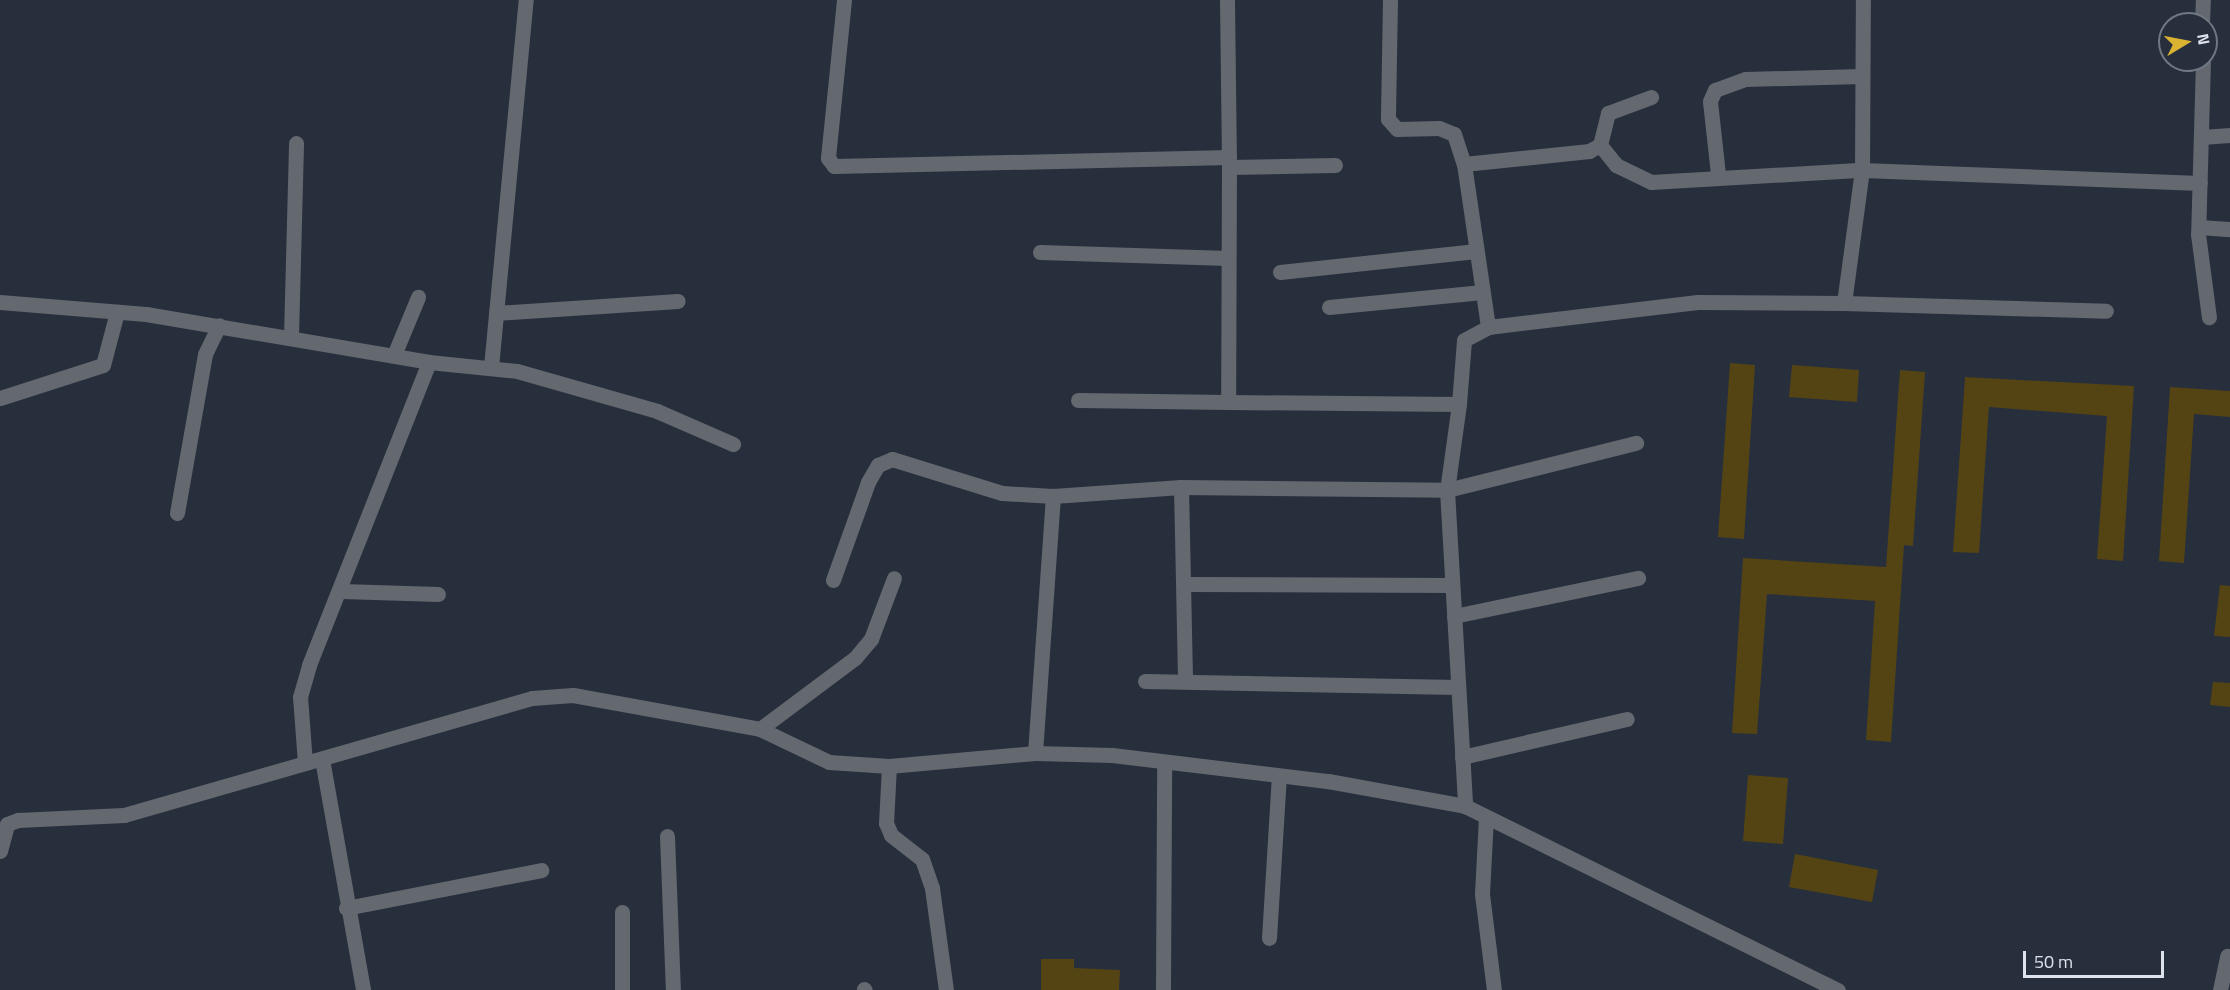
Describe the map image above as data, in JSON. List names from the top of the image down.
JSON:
{
  "scale_bar": "50 m",
  "north": "right"
}
